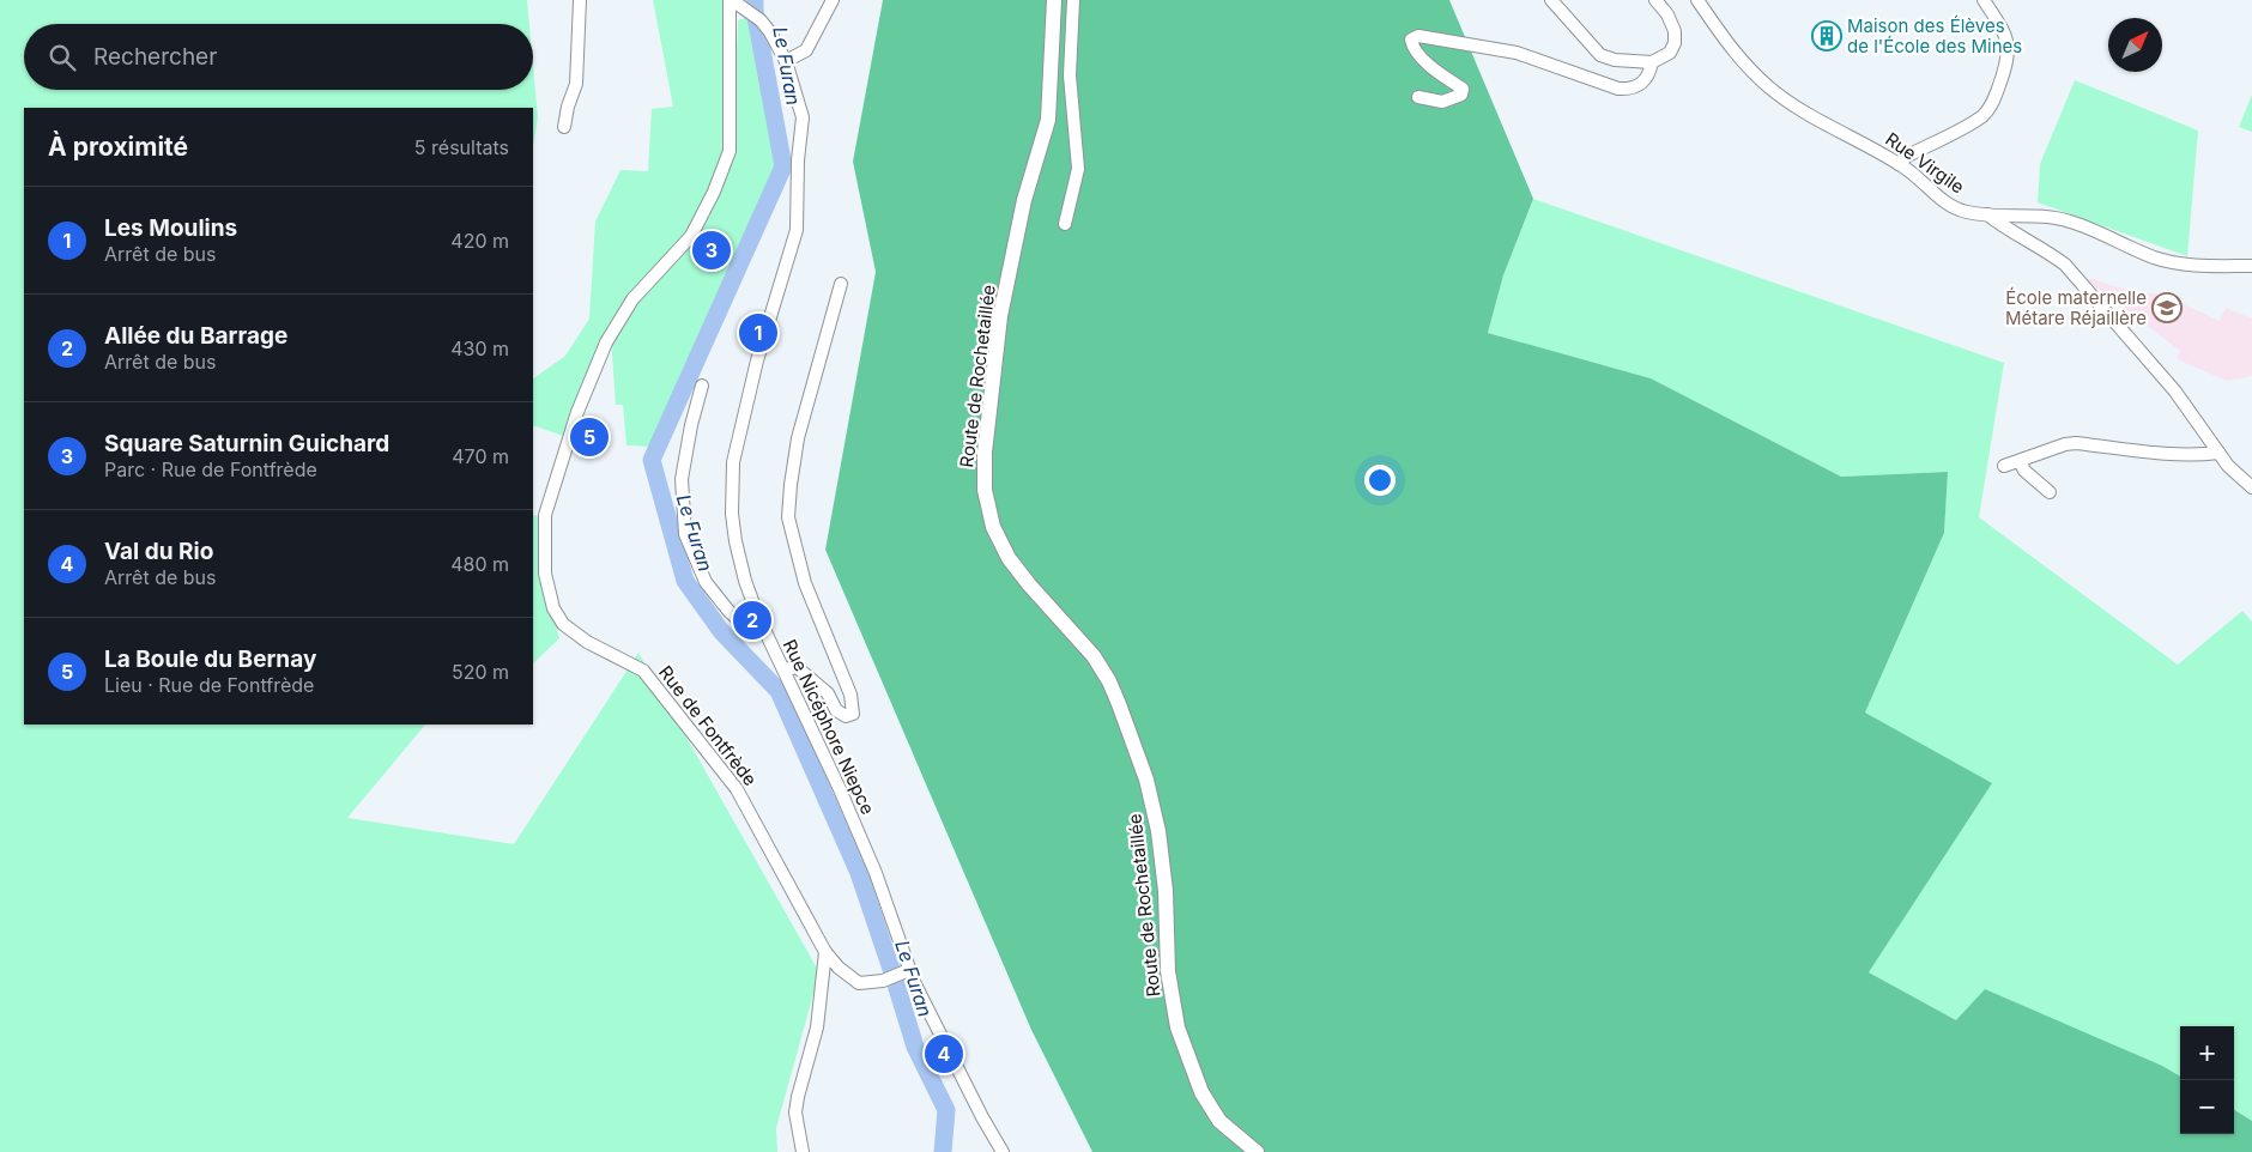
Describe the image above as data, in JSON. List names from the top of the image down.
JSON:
{
  "streets": {
    "main road": ["Route de Rochetaillée"],
    "street": ["Rue Virgile", "Rue de Fontfrède", "Rue Nicéphore Niepce"]
  },
  "crossings": [
    ["Rue de Fontfrède", "Rue Nicéphore Niepce"]
  ],
  "water": ["Le Furan"],
  "places": {
    "building": ["Maison des Élèves de l'École des Mines"],
    "school or university": ["École maternelle Métare Réjaillère"]
  },
  "north": "top right",
  "page": {
    "search": "Rechercher",
    "heading": ["À proximité", "5 résultats"],
    "list": [
      {
        "mark": "1",
        "name": "Les Moulins",
        "note": "Arrêt de bus",
        "value": "420 m"
      },
      {
        "mark": "2",
        "name": "Allée du Barrage",
        "note": "Arrêt de bus",
        "value": "430 m"
      },
      {
        "mark": "3",
        "name": "Square Saturnin Guichard",
        "note": "Parc · Rue de Fontfrède",
        "value": "470 m"
      },
      {
        "mark": "4",
        "name": "Val du Rio",
        "note": "Arrêt de bus",
        "value": "480 m"
      },
      {
        "mark": "5",
        "name": "La Boule du Bernay",
        "note": "Lieu · Rue de Fontfrède",
        "value": "520 m"
      }
    ],
    "pins": [
      "3",
      "1",
      "5",
      "2",
      "4"
    ],
    "map_buttons": ["+", "−"]
  }
}
